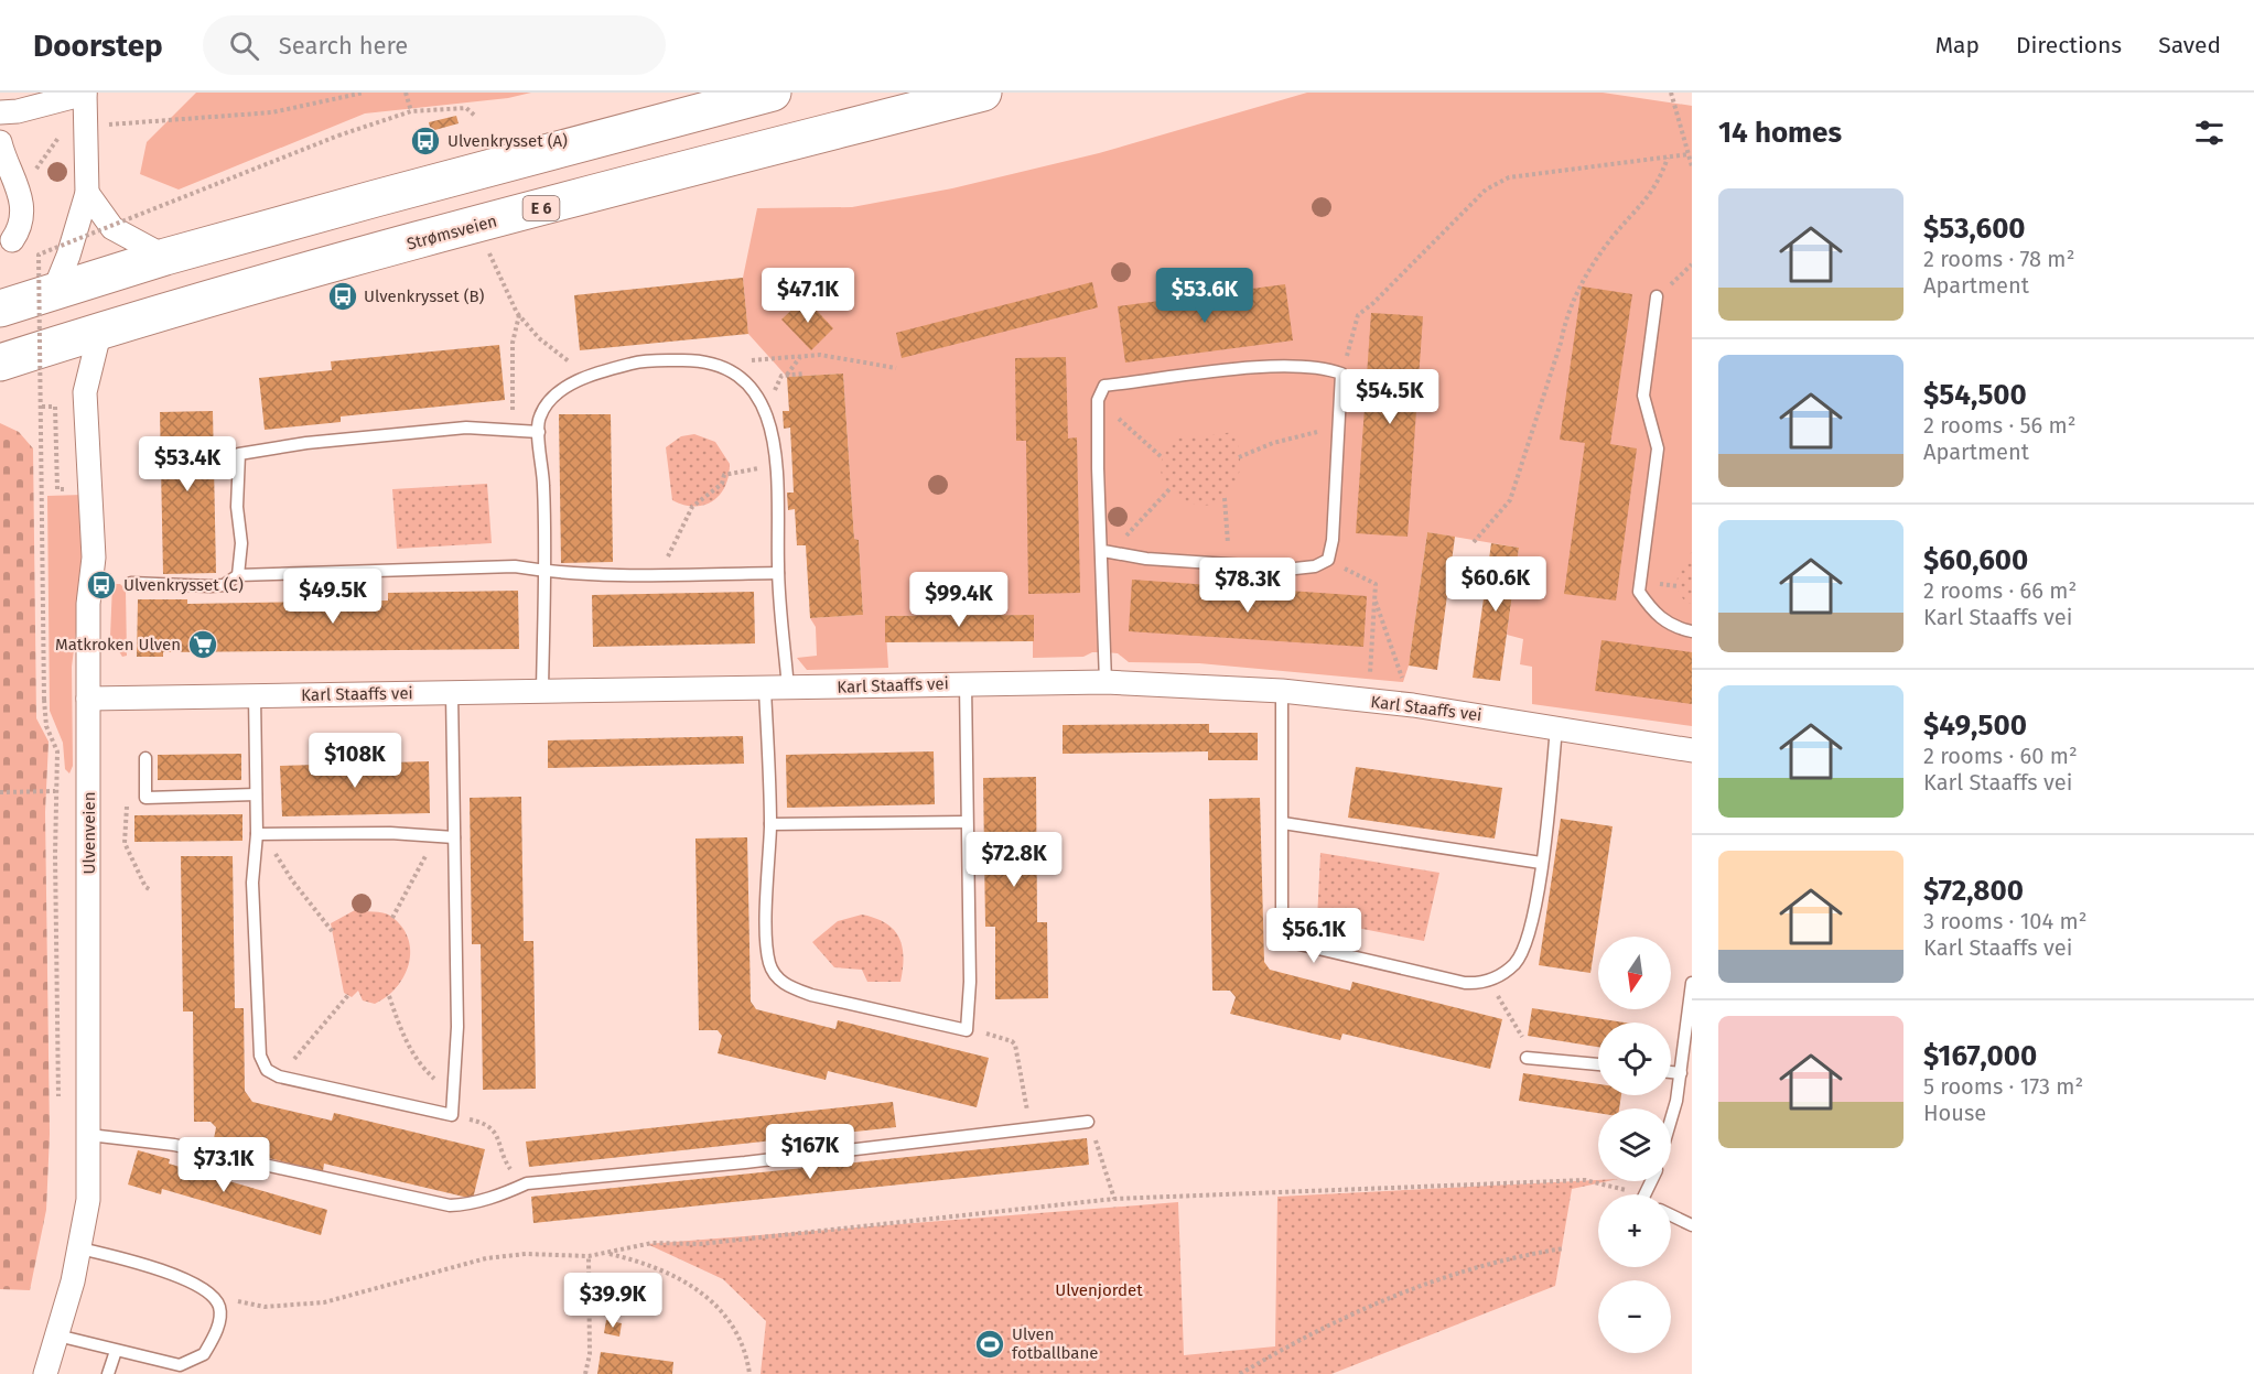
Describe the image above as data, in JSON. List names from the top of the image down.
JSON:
{
  "streets": {
    "highway": ["E 6", "Strømsveien"],
    "street": ["Karl Staaffs vei", "Ulvenveien"]
  },
  "crossings": [
    ["Strømsveien", "Ulvenveien"],
    ["Karl Staaffs vei", "Ulvenveien"]
  ],
  "parks": ["Ulvenjordet"],
  "places": {
    "bus stop": ["Ulvenkrysset (A)", "Ulvenkrysset (B)", "Ulvenkrysset (C)"],
    "supermarket": ["Matkroken Ulven"],
    "sports": ["Ulven fotballbane"]
  },
  "north": "bottom",
  "page": {
    "header": "Doorstep",
    "search": "Search here",
    "nav": ["Map", "Directions", "Saved"],
    "heading": "14 homes",
    "list": [
      {
        "name": "$53,600",
        "note": "2 rooms · 78 m² · Apartment"
      },
      {
        "name": "$54,500",
        "note": "2 rooms · 56 m² · Apartment"
      },
      {
        "name": "$60,600",
        "note": "2 rooms · 66 m² · Karl Staaffs vei"
      },
      {
        "name": "$49,500",
        "note": "2 rooms · 60 m² · Karl Staaffs vei"
      },
      {
        "name": "$72,800",
        "note": "3 rooms · 104 m² · Karl Staaffs vei"
      },
      {
        "name": "$167,000",
        "note": "5 rooms · 173 m² · House"
      }
    ],
    "price": [
      "$47.1K",
      "$53.6K",
      "$54.5K",
      "$53.4K",
      "$60.6K",
      "$78.3K",
      "$49.5K",
      "$99.4K",
      "$108K",
      "$72.8K",
      "$56.1K",
      "$167K",
      "$73.1K",
      "$39.9K"
    ],
    "map_buttons": ["+", "−"]
  }
}
